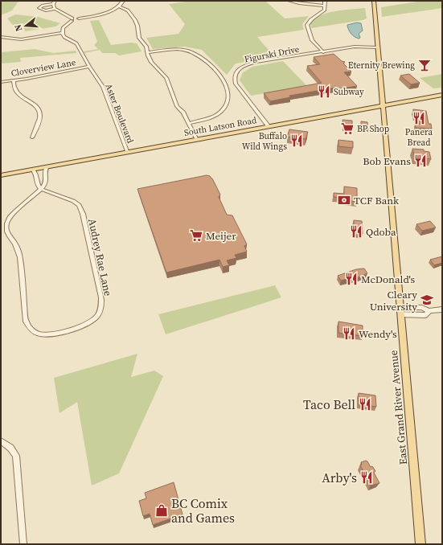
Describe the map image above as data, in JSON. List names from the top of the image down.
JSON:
{
  "streets": {
    "main road": ["South Latson Road", "East Grand River Avenue"],
    "street": [
      "Figurski Drive",
      "Cloverview Lane",
      "Aster Boulevard",
      "Audrey Rae Lane"
    ]
  },
  "crossings": [
    ["Figurski Drive", "South Latson Road"],
    ["Figurski Drive", "East Grand River Avenue"],
    ["Cloverview Lane", "Aster Boulevard"],
    ["Aster Boulevard", "South Latson Road"],
    ["South Latson Road", "Audrey Rae Lane"],
    ["South Latson Road", "East Grand River Avenue"]
  ],
  "places": {
    "bar": ["Eternity Brewing"],
    "restaurant": [
      "Subway",
      "Panera Bread",
      "Buffalo Wild Wings",
      "Bob Evans",
      "Qdoba",
      "McDonald's",
      "Wendy's",
      "Taco Bell",
      "Arby's"
    ],
    "supermarket": ["BP Shop", "Meijer"],
    "bank": ["TCF Bank"],
    "school or university": ["Cleary University"],
    "shop": ["BC Comix and Games"]
  },
  "north": "left"
}
